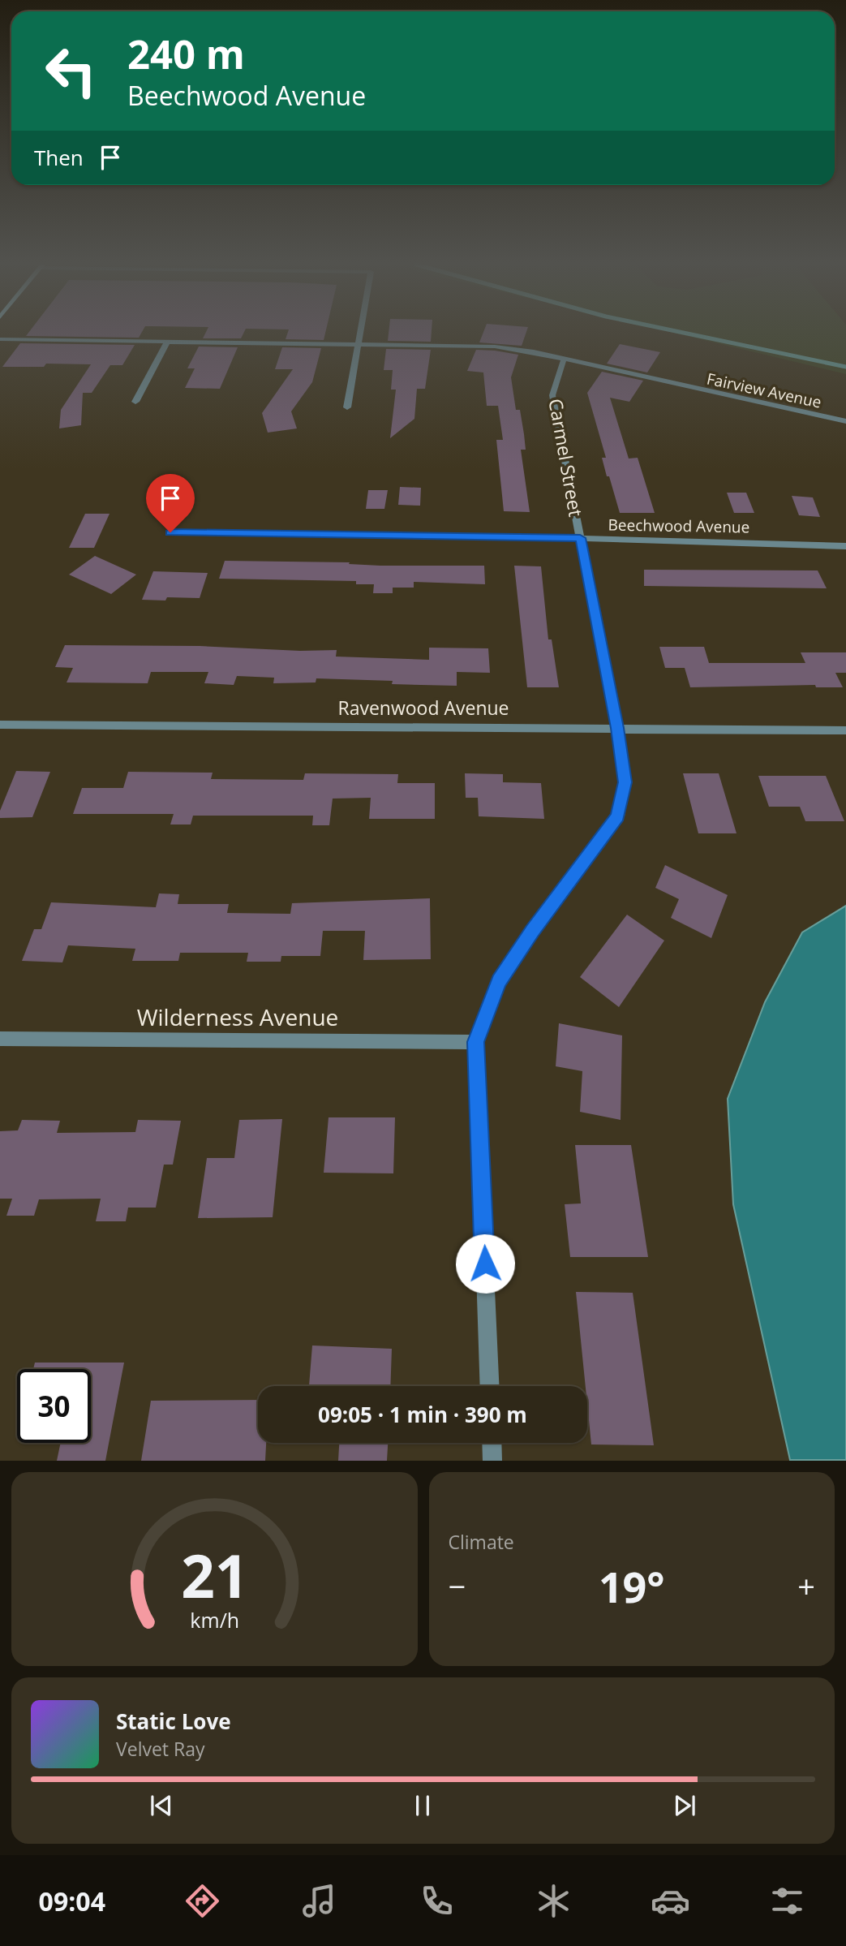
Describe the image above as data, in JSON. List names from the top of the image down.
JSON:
{
  "streets": {
    "street": [
      "Fairview Avenue",
      "Carmel Street",
      "Beechwood Avenue",
      "Ravenwood Avenue",
      "Wilderness Avenue"
    ]
  },
  "crossings": [
    ["Fairview Avenue", "Carmel Street"],
    ["Carmel Street", "Beechwood Avenue"],
    ["Carmel Street", "Ravenwood Avenue"],
    ["Carmel Street", "Wilderness Avenue"]
  ],
  "page": {
    "turn": ["240 m", "Beechwood Avenue"],
    "then": "Then",
    "limit": "30",
    "trip": "09:05 · 1 min · 390 m",
    "tile": "Climate",
    "heat": ["−", "19°", "+"],
    "song": ["Static Love", "Velvet Ray"],
    "tabs": "09:04",
    "gauge": ["21", "km/h"]
  }
}
